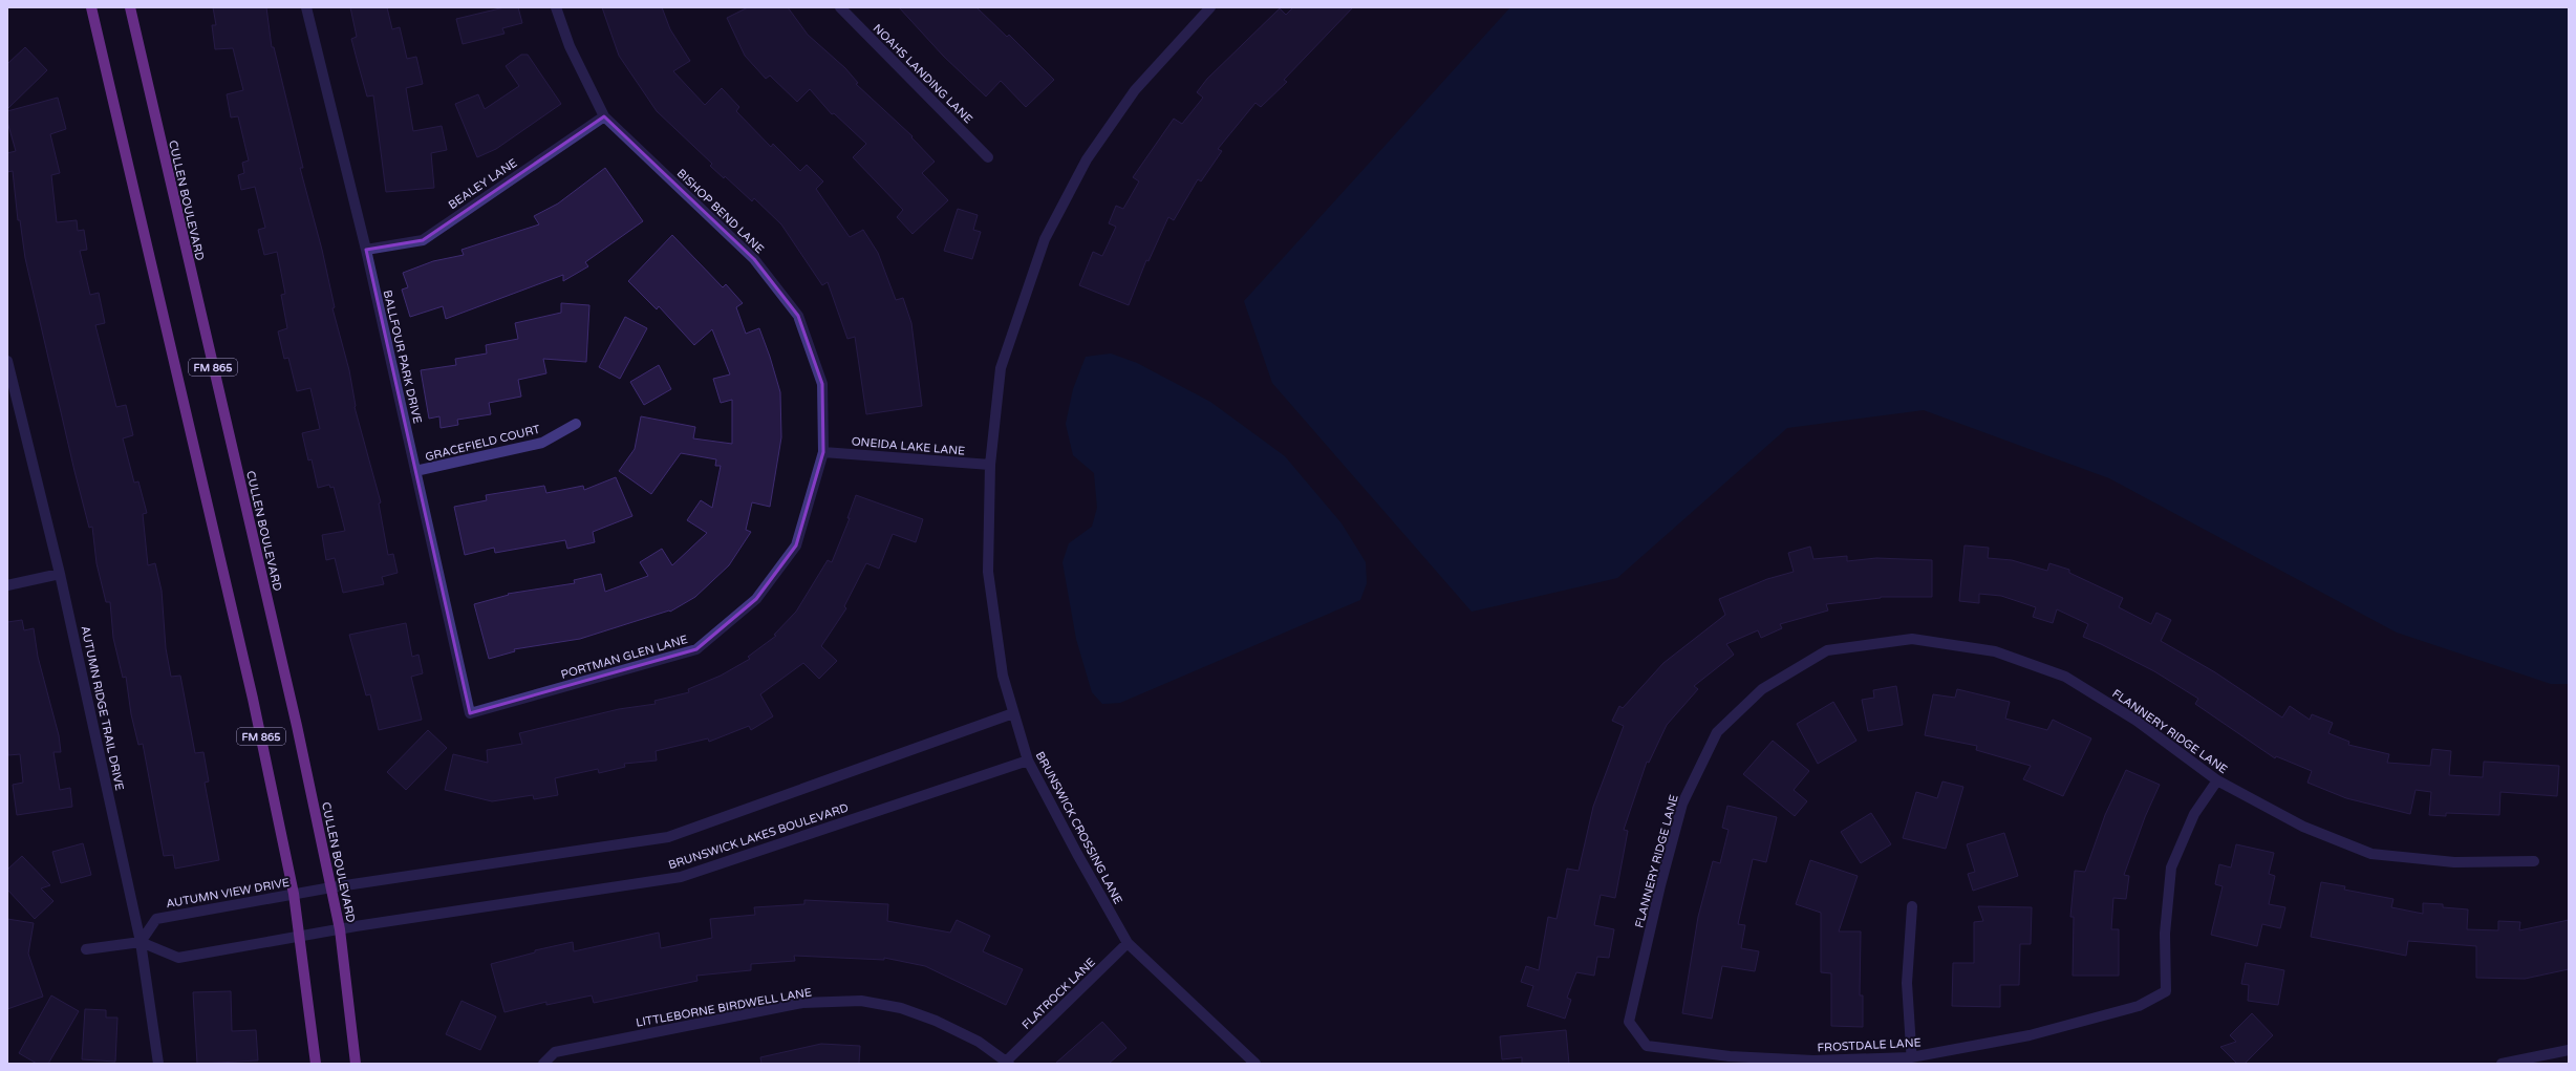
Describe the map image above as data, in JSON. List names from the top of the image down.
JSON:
{
  "streets": {
    "main road": ["CULLEN BOULEVARD", "FM 865"],
    "street": [
      "NOAHS LANDING LANE",
      "BEALEY LANE",
      "BISHOP BEND LANE",
      "BALLFOUR PARK DRIVE",
      "GRACEFIELD COURT",
      "ONEIDA LAKE LANE",
      "PORTMAN GLEN LANE",
      "AUTUMN RIDGE TRAIL DRIVE",
      "FLANNERY RIDGE LANE",
      "BRUNSWICK CROSSING LANE",
      "BRUNSWICK LAKES BOULEVARD",
      "AUTUMN VIEW DRIVE",
      "FLATROCK LANE",
      "LITTLEBORNE BIRDWELL LANE",
      "FROSTDALE LANE"
    ]
  },
  "crossings": [
    ["BEALEY LANE", "BISHOP BEND LANE"],
    ["BEALEY LANE", "BALLFOUR PARK DRIVE"],
    ["CULLEN BOULEVARD", "BRUNSWICK LAKES BOULEVARD"],
    ["CULLEN BOULEVARD", "AUTUMN VIEW DRIVE"],
    ["BISHOP BEND LANE", "ONEIDA LAKE LANE"],
    ["BISHOP BEND LANE", "PORTMAN GLEN LANE"],
    ["BALLFOUR PARK DRIVE", "GRACEFIELD COURT"],
    ["BALLFOUR PARK DRIVE", "PORTMAN GLEN LANE"],
    ["FM 865", "AUTUMN VIEW DRIVE"],
    ["ONEIDA LAKE LANE", "PORTMAN GLEN LANE"],
    ["ONEIDA LAKE LANE", "BRUNSWICK CROSSING LANE"],
    ["AUTUMN RIDGE TRAIL DRIVE", "AUTUMN VIEW DRIVE"],
    ["FLANNERY RIDGE LANE", "FROSTDALE LANE"],
    ["BRUNSWICK CROSSING LANE", "BRUNSWICK LAKES BOULEVARD"],
    ["BRUNSWICK CROSSING LANE", "FLATROCK LANE"],
    ["FLATROCK LANE", "LITTLEBORNE BIRDWELL LANE"]
  ]
}
